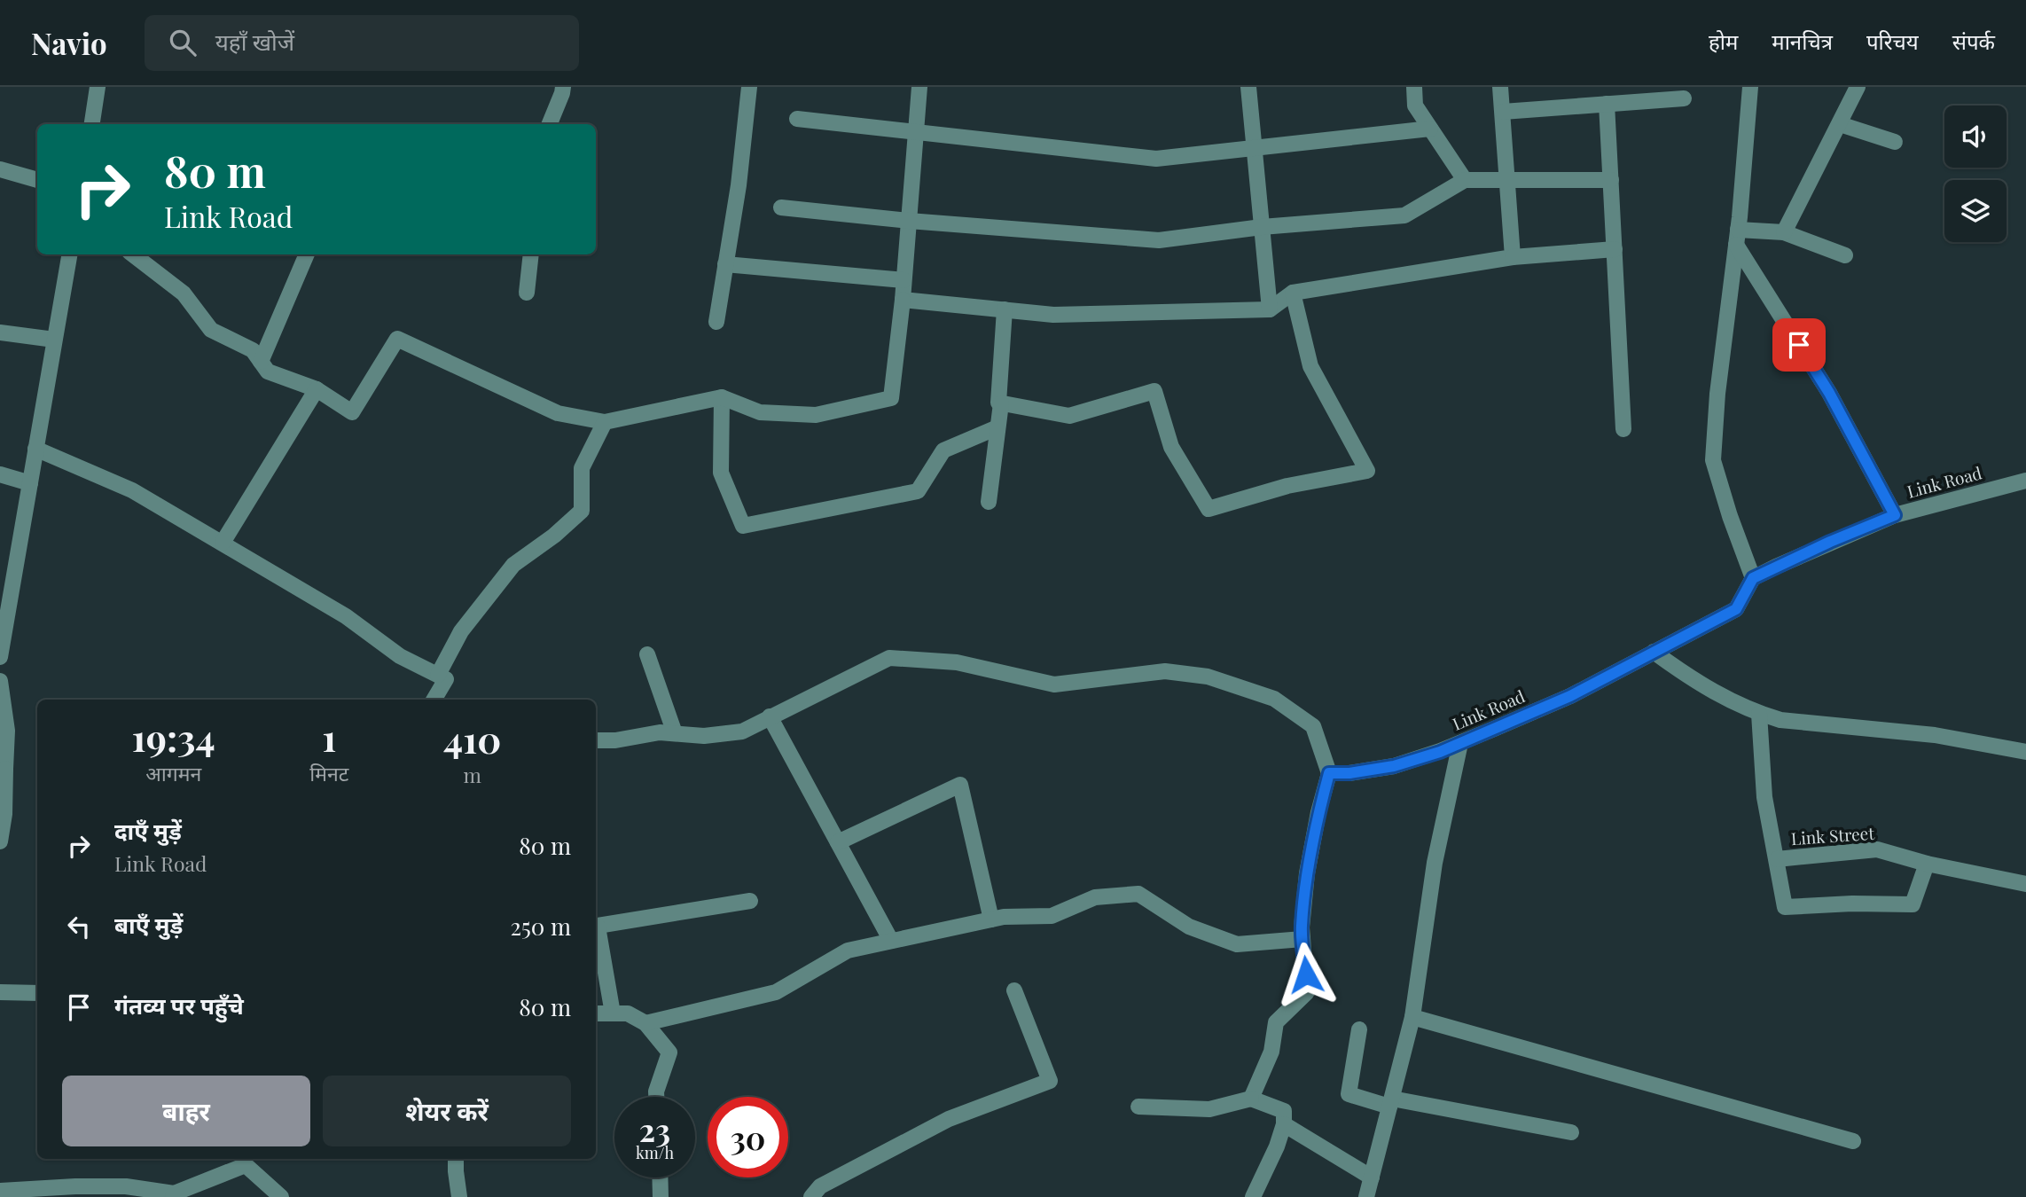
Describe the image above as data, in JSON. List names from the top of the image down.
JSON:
{
  "streets": {
    "street": ["Link Road", "Link Street"]
  },
  "page": {
    "header": "Navio",
    "search": "यहाँ खोजें",
    "nav": [
      "होम",
      "मानचित्र",
      "परिचय",
      "संपर्क"
    ],
    "turn": ["80 m", "Link Road"],
    "eta": [
      "19:34",
      "आगमन",
      "1",
      "मिनट",
      "410",
      "m"
    ],
    "list": [
      {
        "name": "दाएँ मुड़ें",
        "note": "Link Road",
        "value": "80 m"
      },
      {
        "name": "बाएँ मुड़ें",
        "value": "250 m"
      },
      {
        "name": "गंतव्य पर पहुँचे",
        "value": "80 m"
      }
    ],
    "buttons": ["बाहर", "शेयर करें"],
    "speed": "23 km/h",
    "limit": "30"
  }
}
